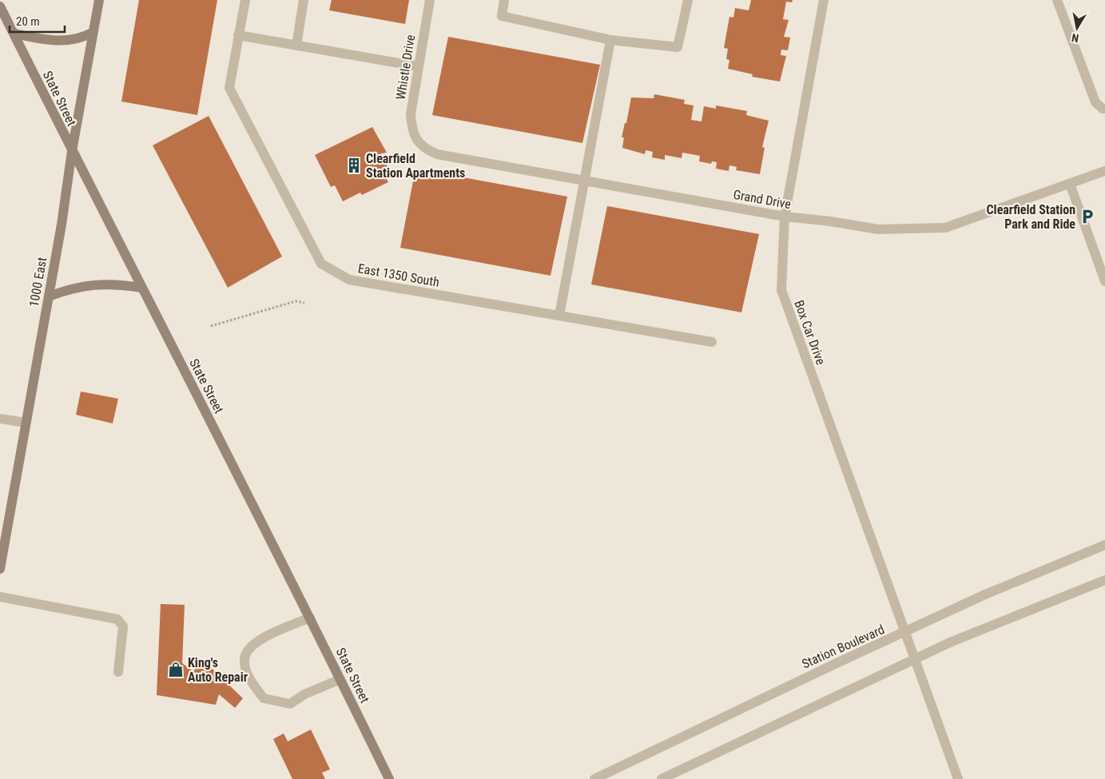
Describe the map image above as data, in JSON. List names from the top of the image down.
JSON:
{
  "streets": {
    "main road": ["State Street", "1000 East"],
    "street": [
      "Whistle Drive",
      "Grand Drive",
      "East 1350 South",
      "Box Car Drive",
      "Station Boulevard"
    ]
  },
  "crossings": [
    ["Whistle Drive", "Grand Drive"],
    ["State Street", "1000 East"],
    ["Grand Drive", "Box Car Drive"],
    ["Box Car Drive", "Station Boulevard"]
  ],
  "places": {
    "building": ["Clearfield Station Apartments"],
    "parking": ["Clearfield Station Park and Ride"],
    "shop": ["King's Auto Repair"]
  },
  "scale_bar": "20 m",
  "north": "bottom"
}
